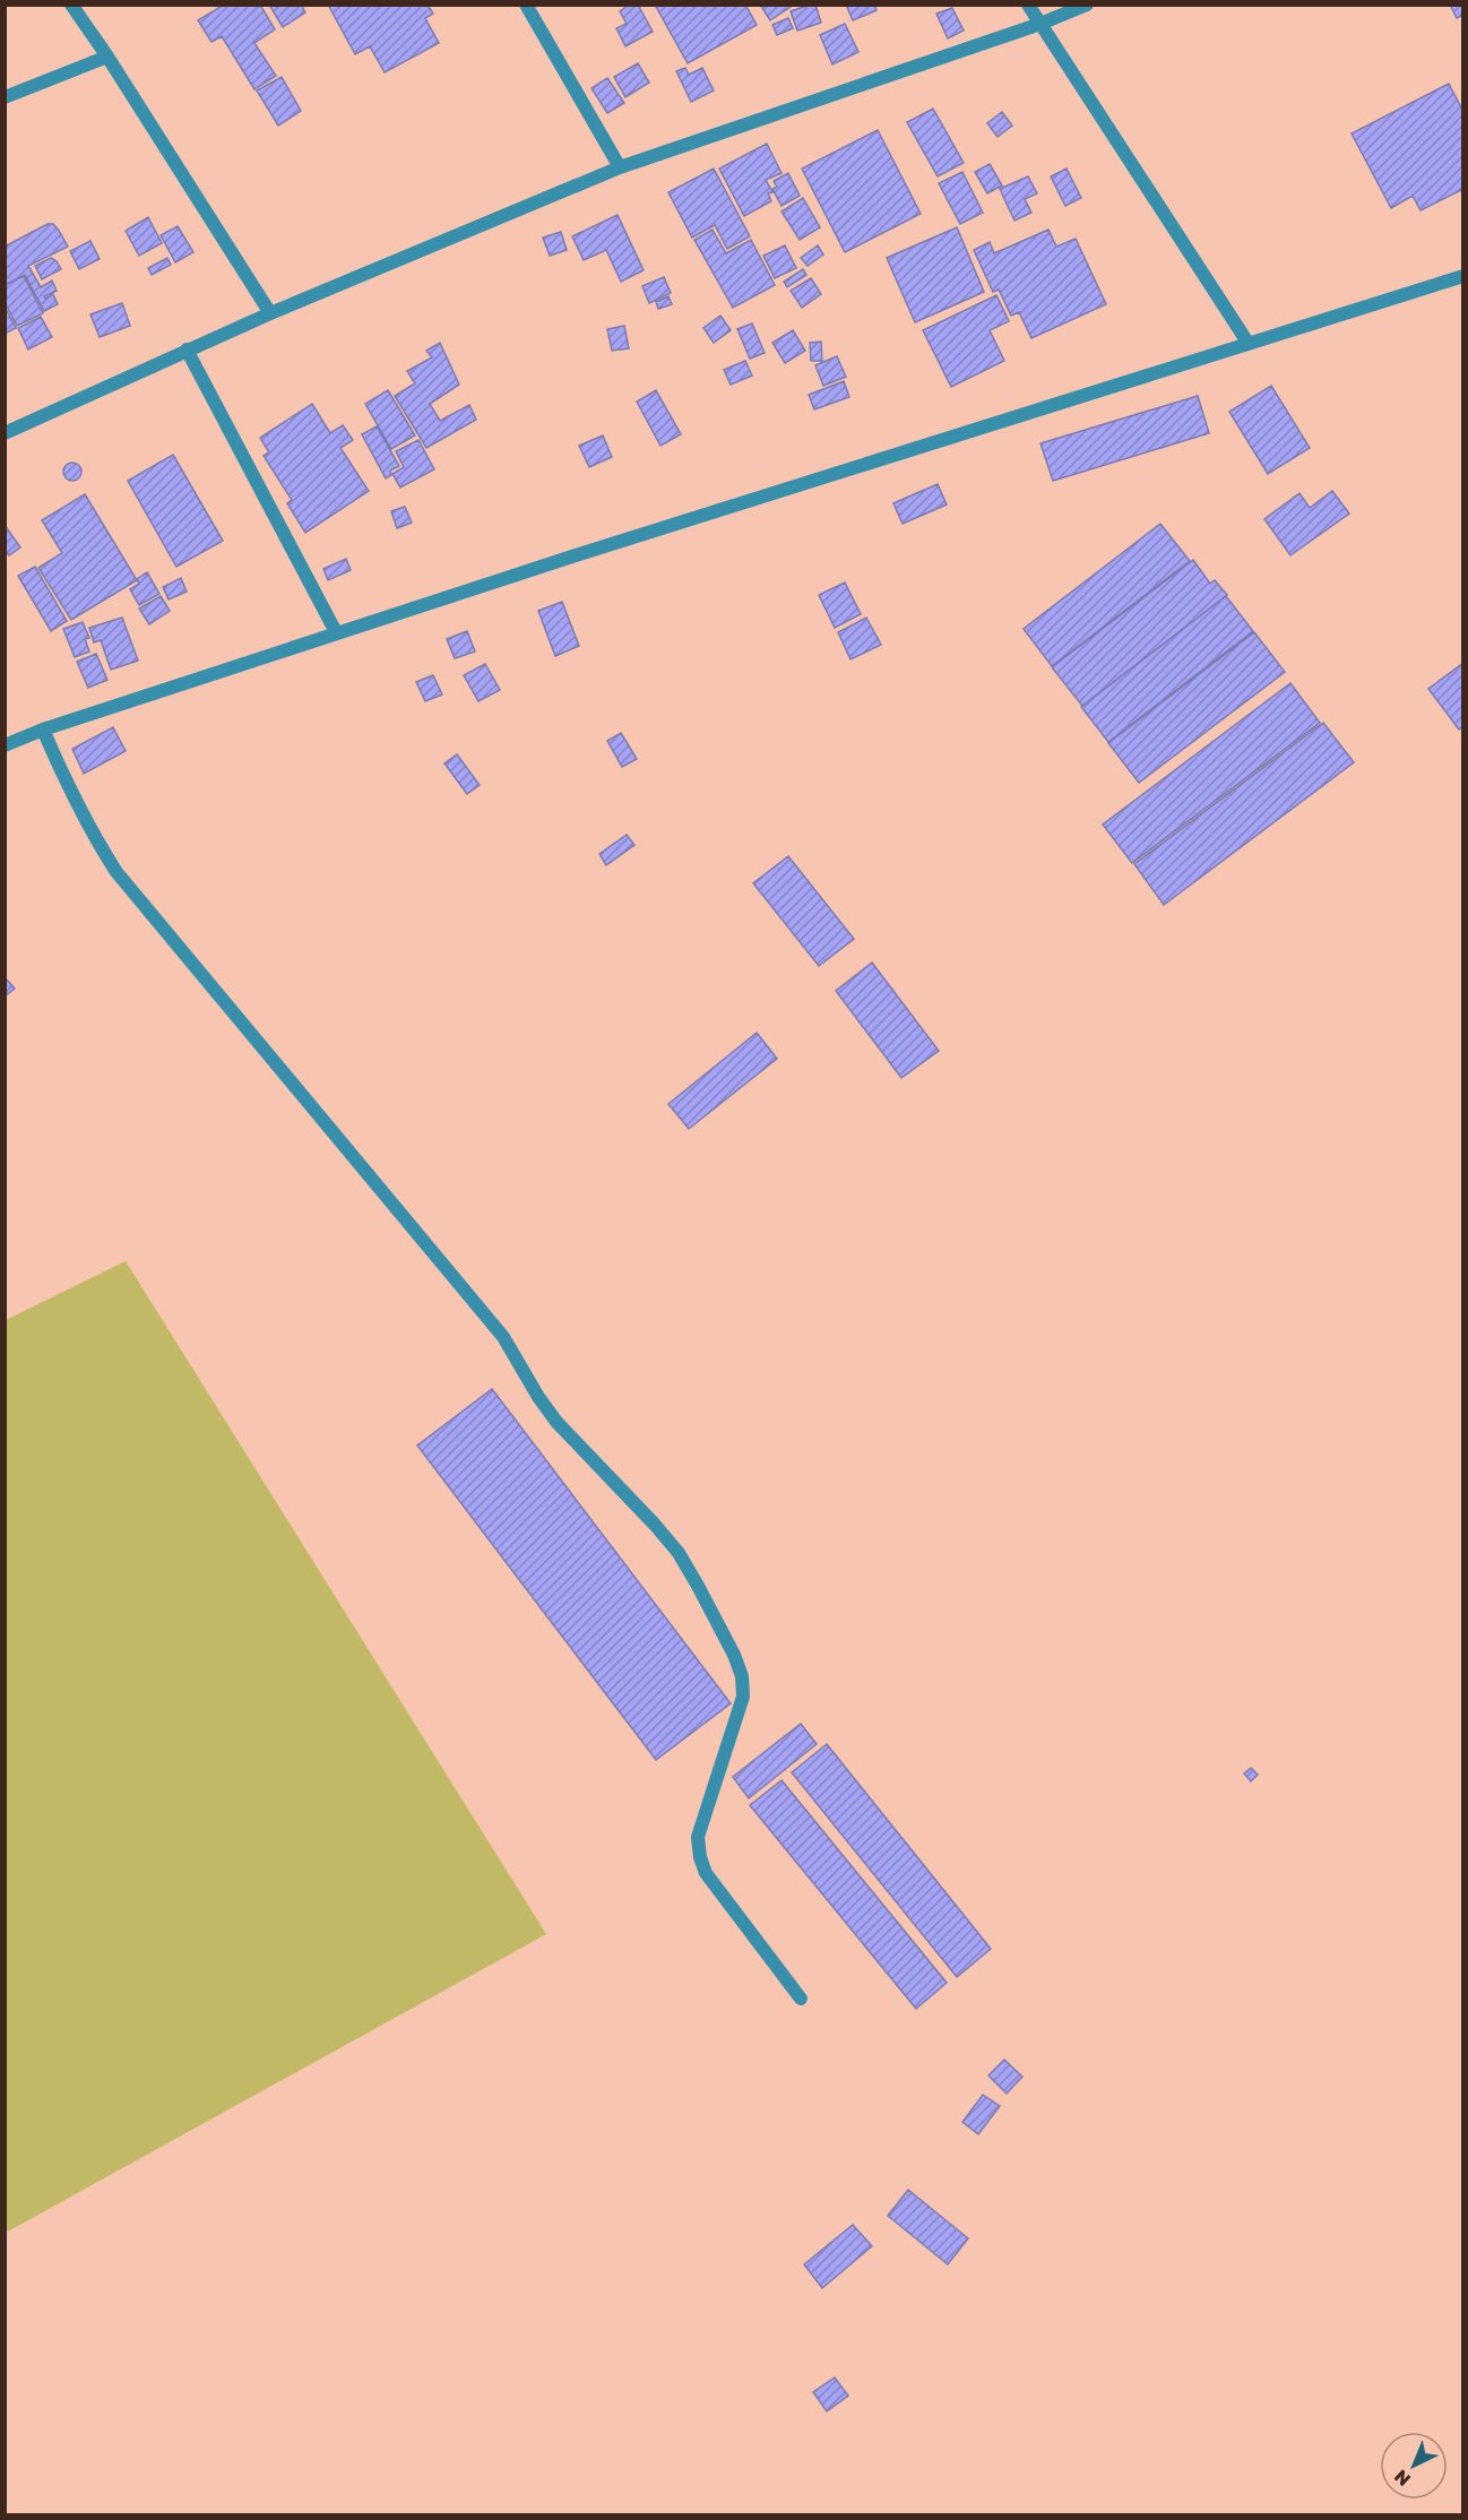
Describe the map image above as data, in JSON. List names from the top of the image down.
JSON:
{
  "north": "bottom left"
}
